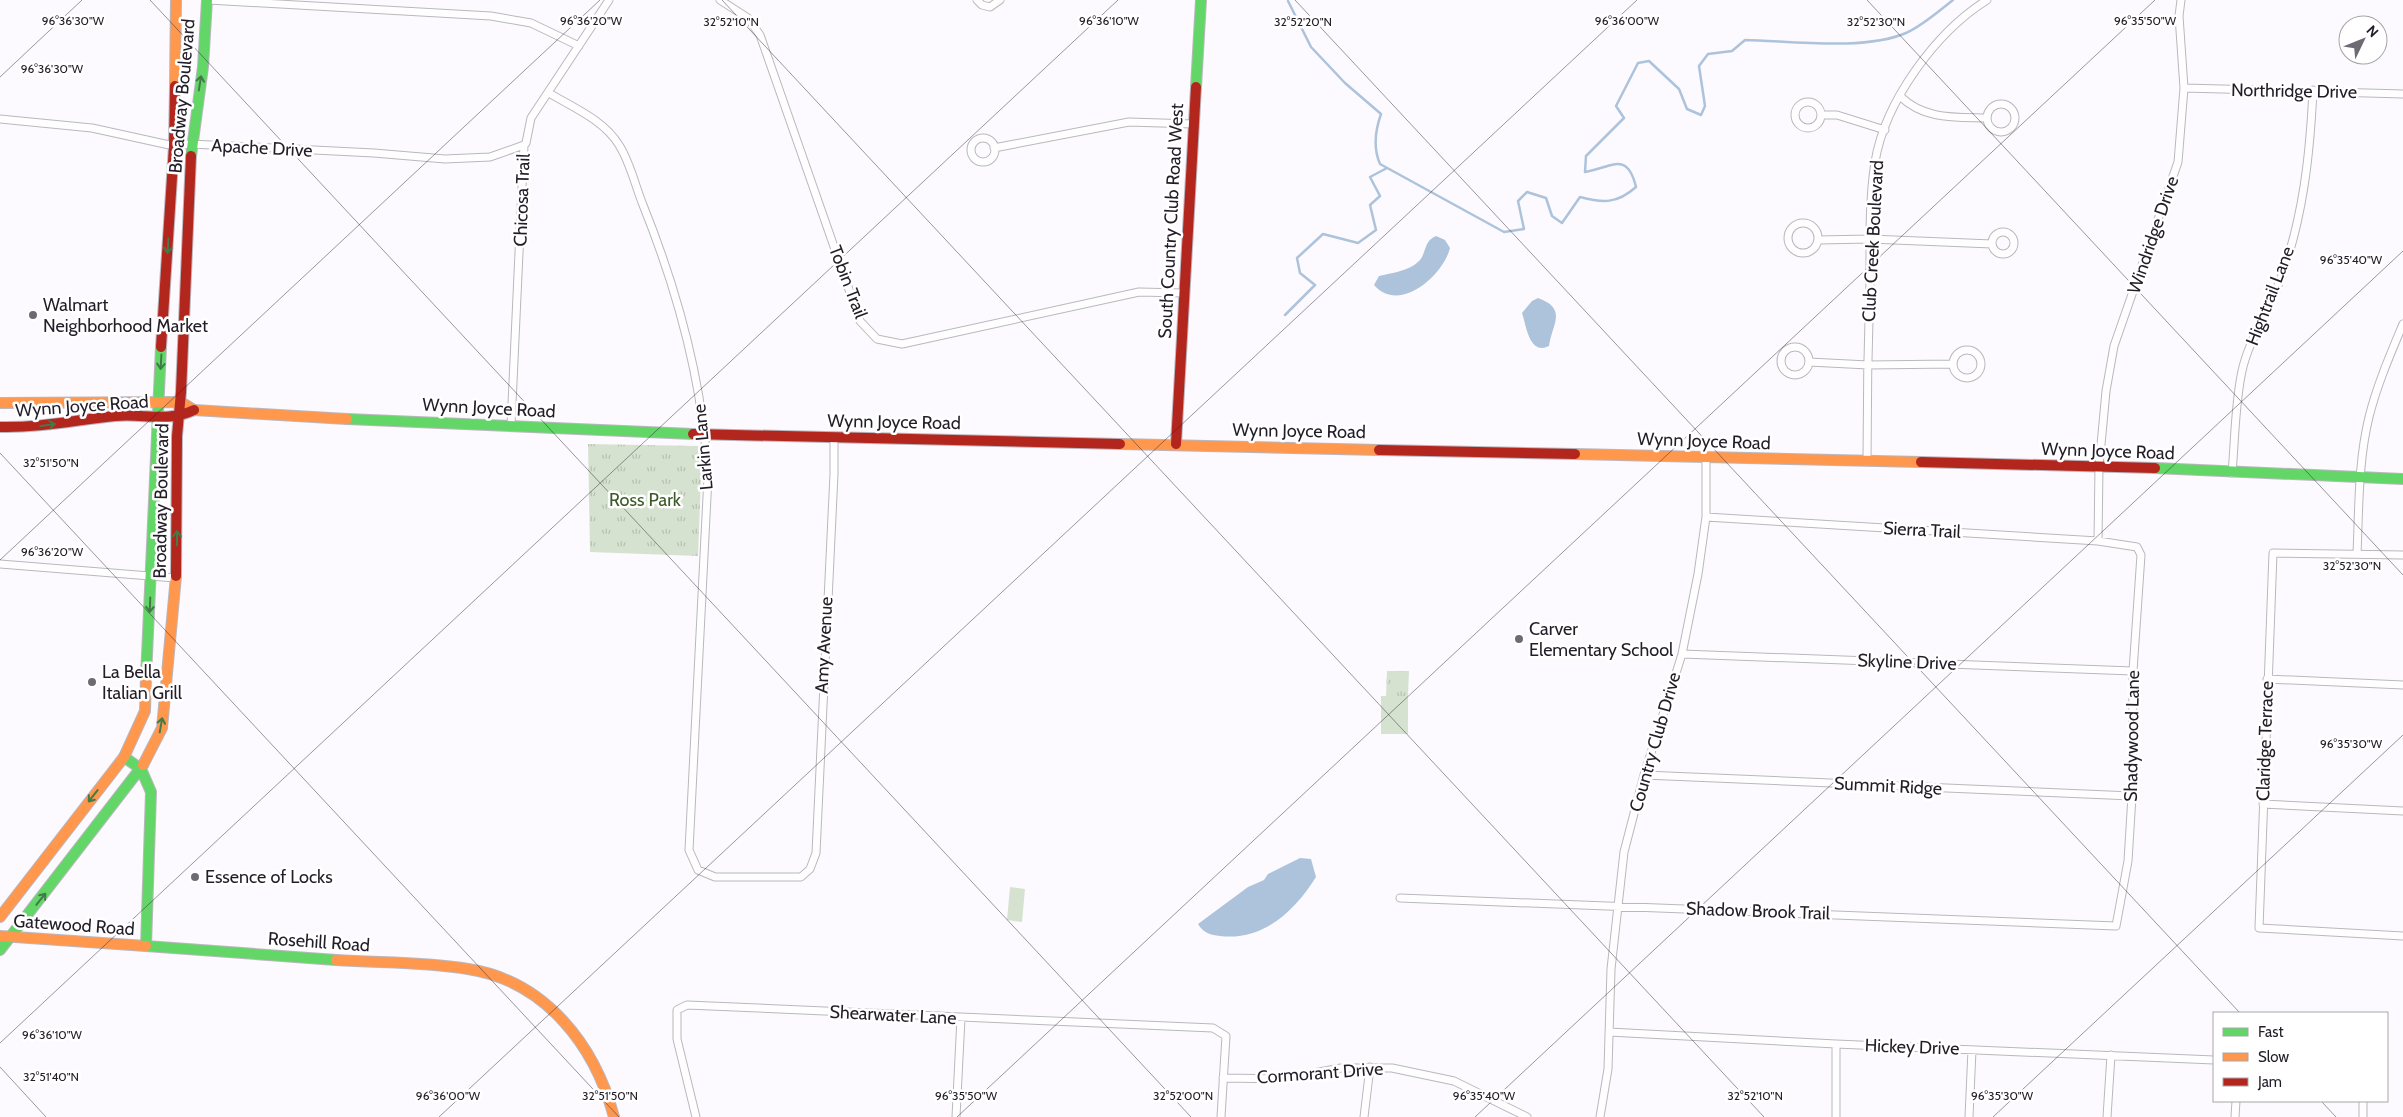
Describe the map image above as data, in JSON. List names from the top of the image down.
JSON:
{
  "streets": {
    "street": [
      "Northridge Drive",
      "Broadway Boulevard",
      "Apache Drive",
      "Chicosa Trail",
      "South Country Club Road West",
      "Windridge Drive",
      "Club Creek Boulevard",
      "Tobin Trail",
      "Hightrail Lane",
      "Wynn Joyce Road",
      "Larkin Lane",
      "Sierra Trail",
      "Amy Avenue",
      "Skyline Drive",
      "Shadywood Lane",
      "Claridge Terrace",
      "Country Club Drive",
      "Summit Ridge",
      "Shadow Brook Trail",
      "Gatewood Road",
      "Rosehill Road",
      "Shearwater Lane",
      "Hickey Drive",
      "Cormorant Drive"
    ]
  },
  "crossings": [
    ["Northridge Drive", "Windridge Drive"],
    ["Northridge Drive", "Hightrail Lane"],
    ["Broadway Boulevard", "Apache Drive"],
    ["Broadway Boulevard", "Wynn Joyce Road"],
    ["Broadway Boulevard", "Gatewood Road"],
    ["Apache Drive", "Chicosa Trail"],
    ["Chicosa Trail", "Wynn Joyce Road"],
    ["Chicosa Trail", "Larkin Lane"],
    ["South Country Club Road West", "Tobin Trail"],
    ["South Country Club Road West", "Wynn Joyce Road"],
    ["Windridge Drive", "Wynn Joyce Road"],
    ["Windridge Drive", "Sierra Trail"],
    ["Club Creek Boulevard", "Wynn Joyce Road"],
    ["Hightrail Lane", "Wynn Joyce Road"],
    ["Wynn Joyce Road", "Larkin Lane"],
    ["Wynn Joyce Road", "Amy Avenue"],
    ["Wynn Joyce Road", "Country Club Drive"],
    ["Larkin Lane", "Amy Avenue"],
    ["Sierra Trail", "Shadywood Lane"],
    ["Sierra Trail", "Country Club Drive"],
    ["Skyline Drive", "Shadywood Lane"],
    ["Skyline Drive", "Country Club Drive"],
    ["Shadywood Lane", "Summit Ridge"],
    ["Shadywood Lane", "Shadow Brook Trail"],
    ["Country Club Drive", "Summit Ridge"],
    ["Country Club Drive", "Shadow Brook Trail"],
    ["Country Club Drive", "Hickey Drive"],
    ["Gatewood Road", "Rosehill Road"],
    ["Shearwater Lane", "Cormorant Drive"]
  ],
  "parks": ["Ross Park"],
  "places": [
    "Walmart Neighborhood Market",
    "Carver Elementary School",
    "La Bella Italian Grill",
    "Essence of Locks"
  ],
  "legend": ["Fast", "Slow", "Jam"],
  "north": "top right",
  "coordinates": [
    "96°36'30\"W",
    "96°36'20\"W",
    "96°36'10\"W",
    "96°36'00\"W",
    "96°35'50\"W",
    "32°52'10\"N",
    "32°52'20\"N",
    "32°52'30\"N",
    "96°35'40\"W",
    "32°51'50\"N",
    "96°35'30\"W",
    "32°51'40\"N",
    "32°52'00\"N"
  ]
}
